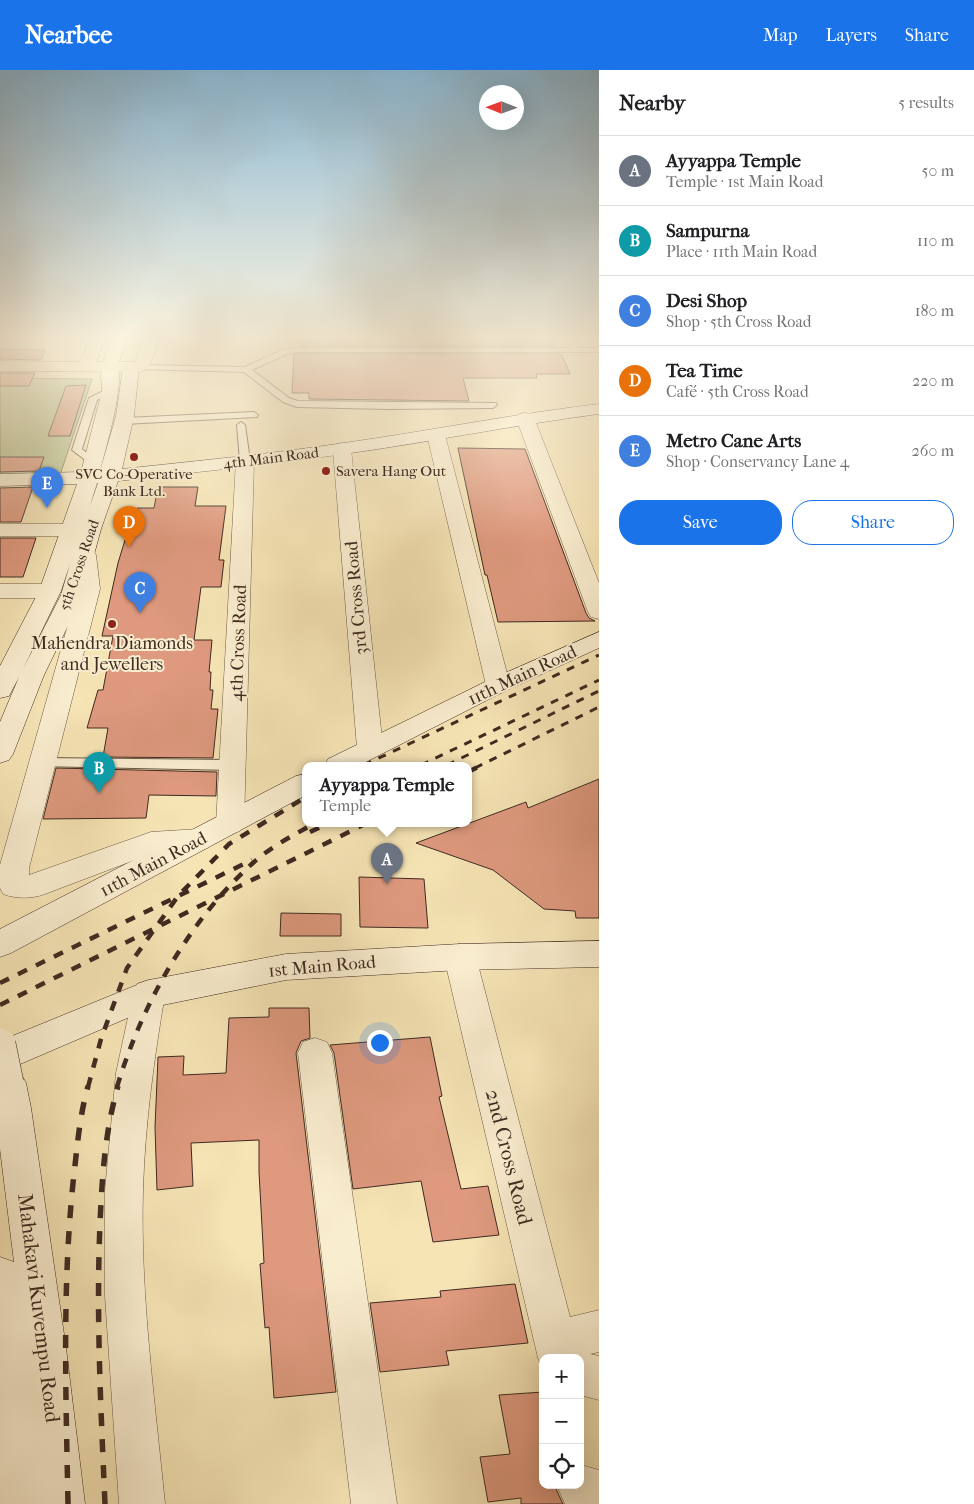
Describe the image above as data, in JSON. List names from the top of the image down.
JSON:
{
  "streets": {
    "street": [
      "4th Main Road",
      "5th Cross Road",
      "3rd Cross Road",
      "4th Cross Road",
      "11th Main Road",
      "1st Main Road",
      "2nd Cross Road",
      "Mahakavi Kuvempu Road"
    ]
  },
  "crossings": [
    ["4th Main Road", "5th Cross Road"],
    ["4th Main Road", "3rd Cross Road"],
    ["4th Main Road", "4th Cross Road"],
    ["3rd Cross Road", "11th Main Road"],
    ["4th Cross Road", "11th Main Road"],
    ["1st Main Road", "2nd Cross Road"],
    ["1st Main Road", "Mahakavi Kuvempu Road"]
  ],
  "places": ["SVC Co-Operative Bank Ltd.", "Savera Hang Out", "Mahendra Diamonds and Jewellers"],
  "north": "left",
  "page": {
    "header": "Nearbee",
    "nav": ["Map", "Layers", "Share"],
    "heading": ["Nearby", "5 results"],
    "list": [
      {
        "mark": "A",
        "name": "Ayyappa Temple",
        "note": "Temple · 1st Main Road",
        "value": "50 m"
      },
      {
        "mark": "B",
        "name": "Sampurna",
        "note": "Place · 11th Main Road",
        "value": "110 m"
      },
      {
        "mark": "C",
        "name": "Desi Shop",
        "note": "Shop · 5th Cross Road",
        "value": "180 m"
      },
      {
        "mark": "D",
        "name": "Tea Time",
        "note": "Café · 5th Cross Road",
        "value": "220 m"
      },
      {
        "mark": "E",
        "name": "Metro Cane Arts",
        "note": "Shop · Conservancy Lane 4",
        "value": "260 m"
      }
    ],
    "pins": [
      "E",
      "D",
      "C",
      "B",
      "A"
    ],
    "buttons": ["Save", "Share"],
    "popup": ["Ayyappa Temple", "Temple"],
    "map_buttons": ["+", "−"]
  }
}
